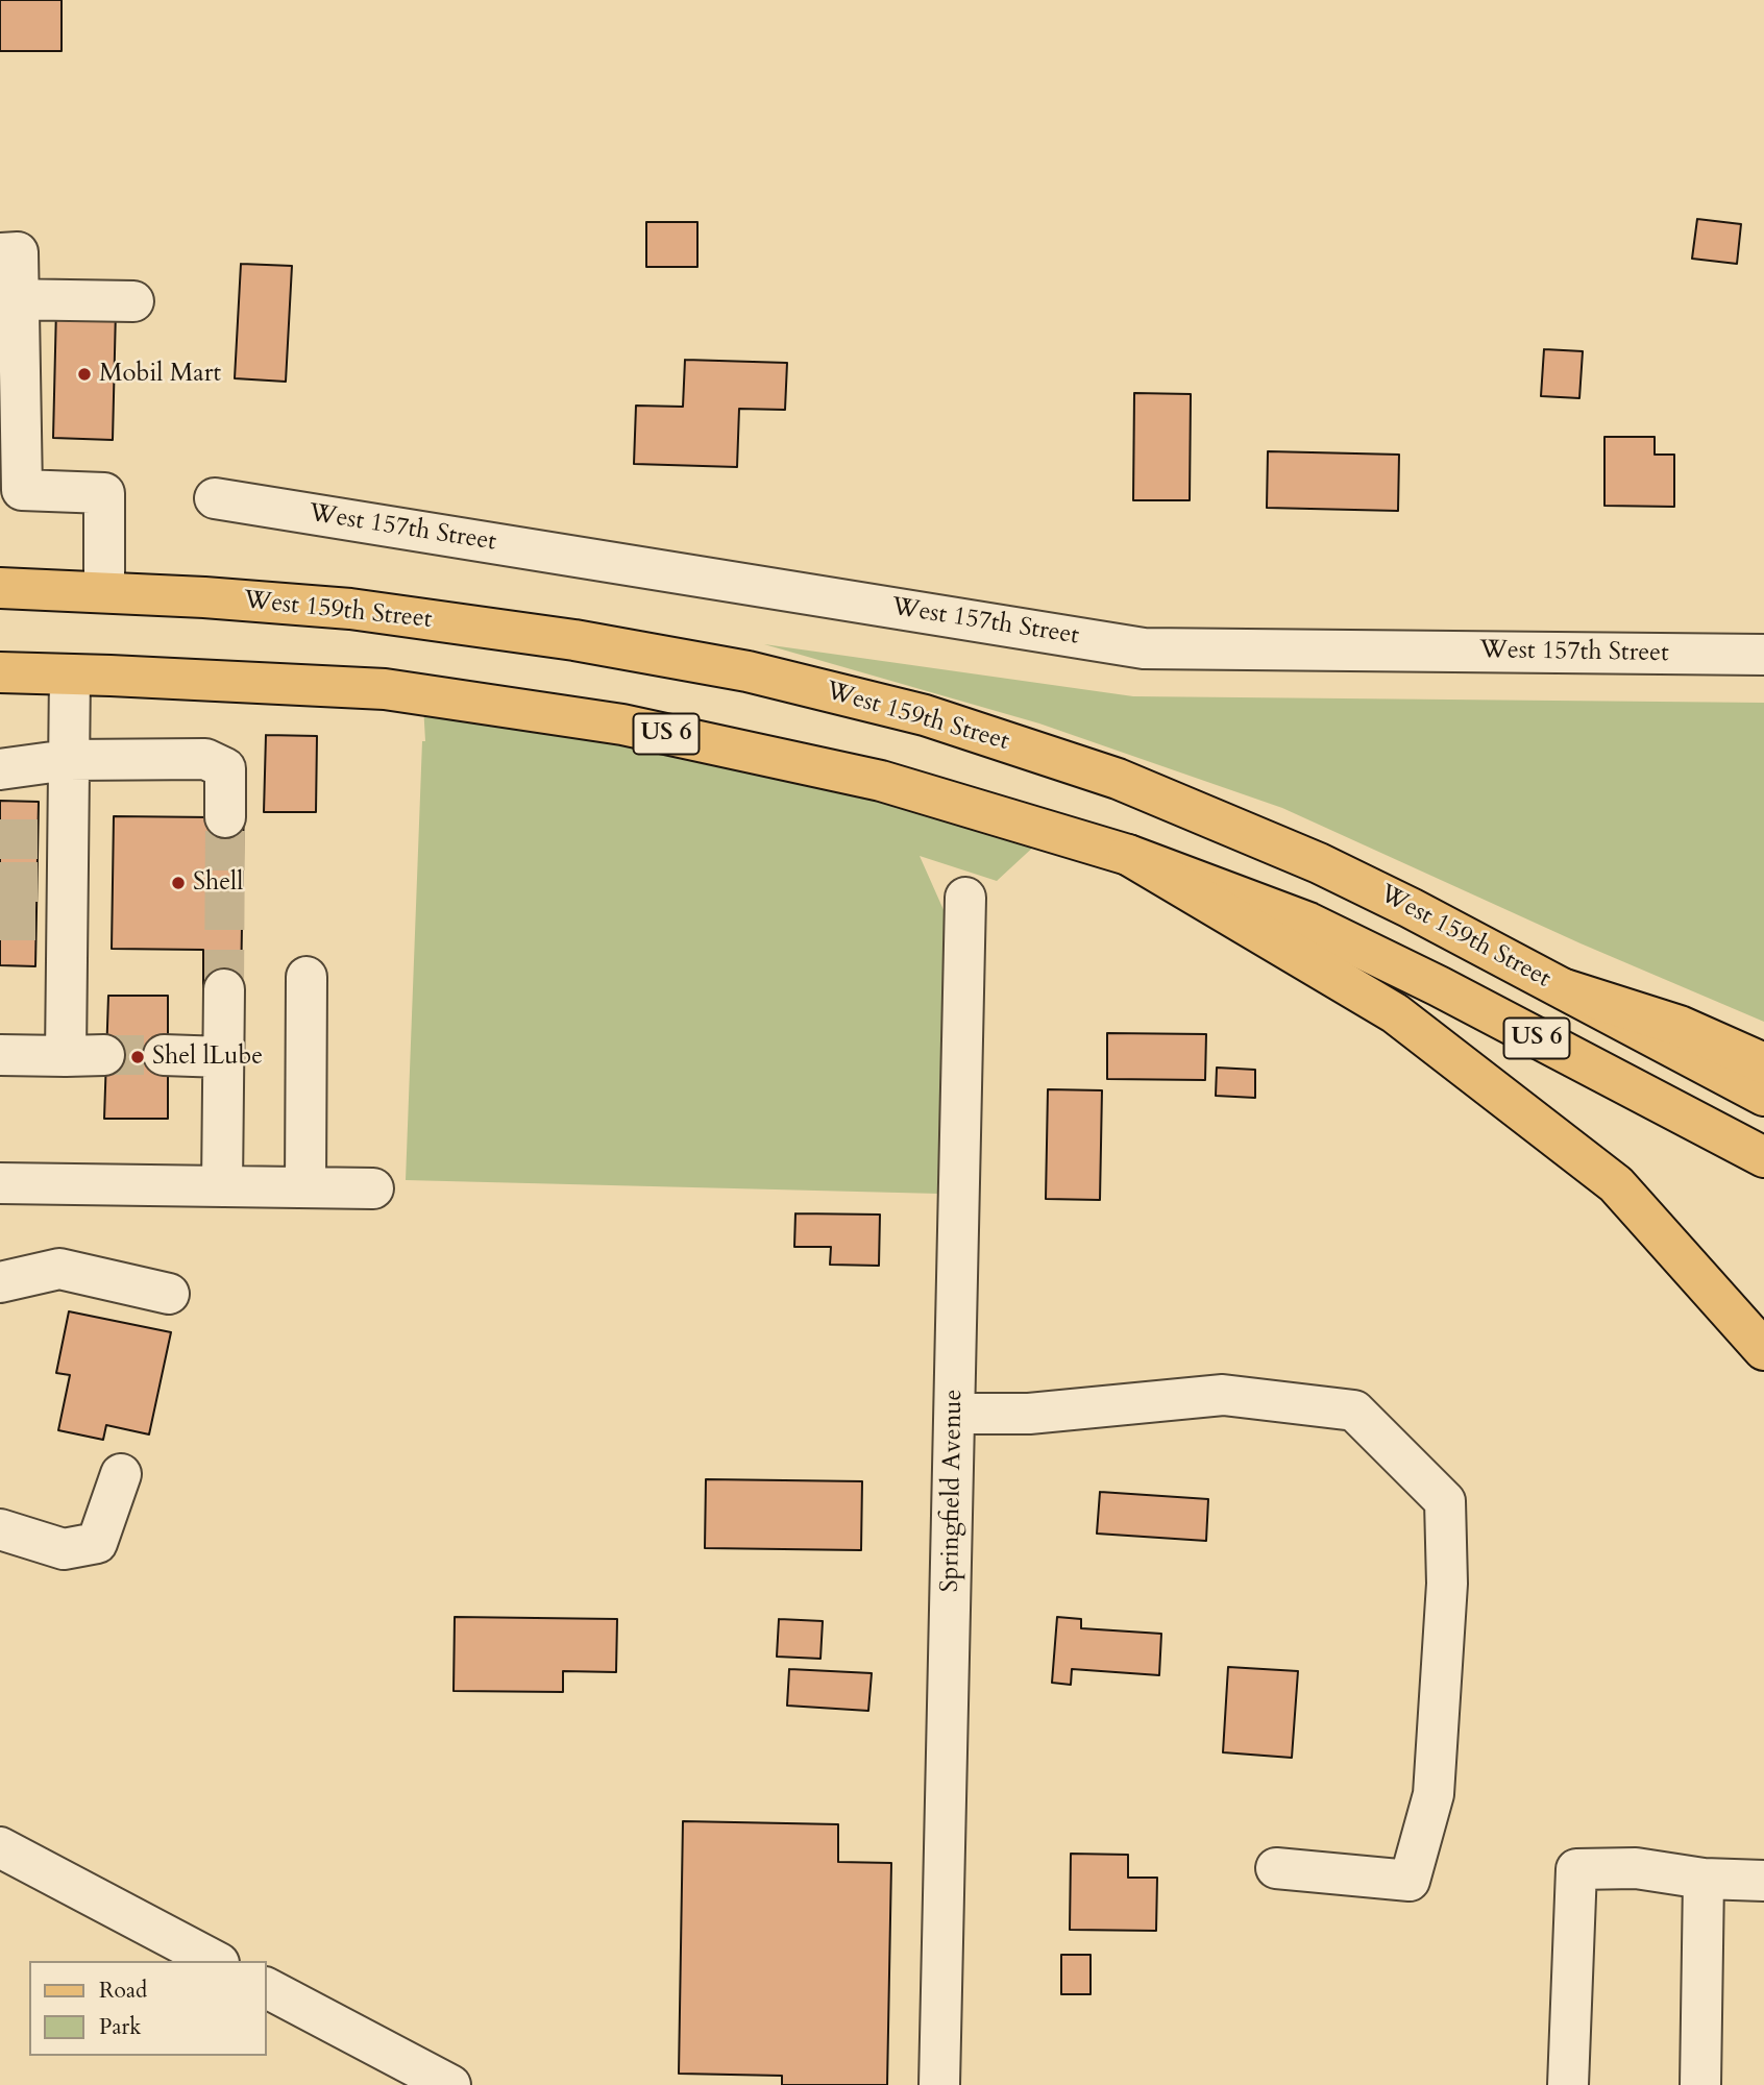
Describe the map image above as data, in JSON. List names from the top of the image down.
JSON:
{
  "streets": {
    "main road": ["West 159th Street", "US 6"],
    "street": ["West 157th Street", "Springfield Avenue"]
  },
  "places": ["Mobil Mart", "Shell", "Shel lLube"],
  "legend": ["Road", "Park"]
}
